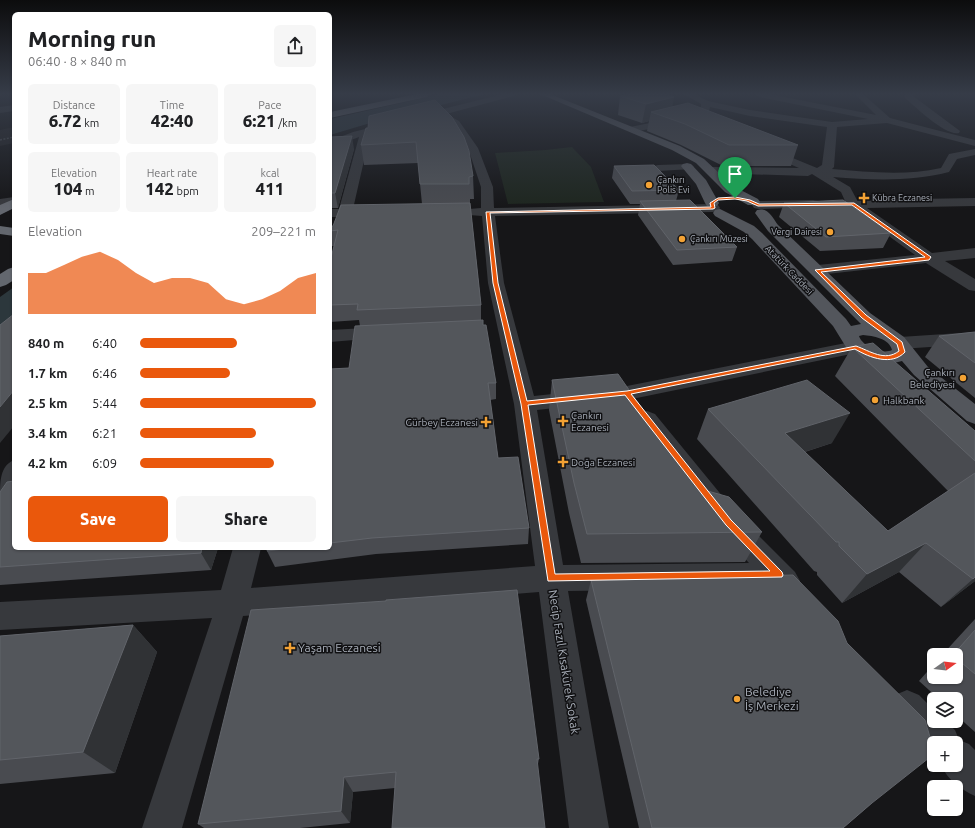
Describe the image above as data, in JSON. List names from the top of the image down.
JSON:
{
  "streets": {
    "main road": ["Atatürk Caddesi"],
    "street": ["Necip Fazıl Kısakürek Sokak"]
  },
  "places": {
    "other": [
      "Çankırı Polis Evi",
      "Vergi Dairesi",
      "Çankırı Müzesi",
      "Çankırı Belediyesi",
      "Halkbank",
      "Belediye İş Merkezi"
    ],
    "health": [
      "Kübra Eczanesi",
      "Çankırı Eczanesi",
      "Gürbey Eczanesi",
      "Doğa Eczanesi",
      "Yaşam Eczanesi"
    ]
  },
  "north": "right",
  "page": {
    "heading": ["Morning run", "06:40 · 8 × 840 m"],
    "stats": [
      ["Distance", "6.72 km"],
      ["Time", "42:40"],
      ["Pace", "6:21 /km"],
      ["Elevation", "104 m"],
      ["Heart rate", "142 bpm"],
      ["kcal", "411"]
    ],
    "chart": ["Elevation", "209–221 m"],
    "list": [
      {
        "name": "840 m",
        "note": "6:40"
      },
      {
        "name": "1.7 km",
        "note": "6:46"
      },
      {
        "name": "2.5 km",
        "note": "5:44"
      },
      {
        "name": "3.4 km",
        "note": "6:21"
      },
      {
        "name": "4.2 km",
        "note": "6:09"
      }
    ],
    "buttons": ["Save", "Share"],
    "map_buttons": ["+", "−"]
  }
}
